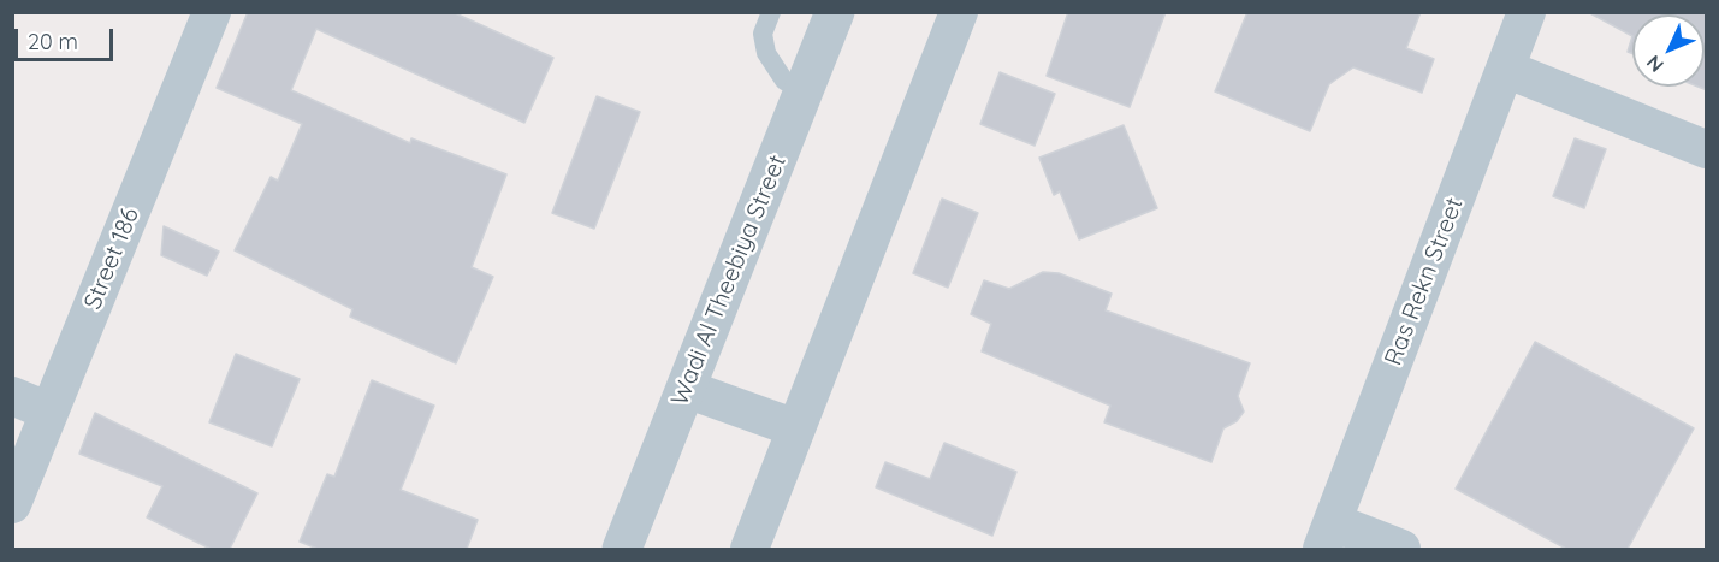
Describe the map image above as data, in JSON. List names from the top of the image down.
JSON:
{
  "streets": {
    "street": ["Street 186", "Wadi Al Theebiya Street", "Ras Rekn Street"]
  },
  "scale_bar": "20 m",
  "north": "bottom left"
}
